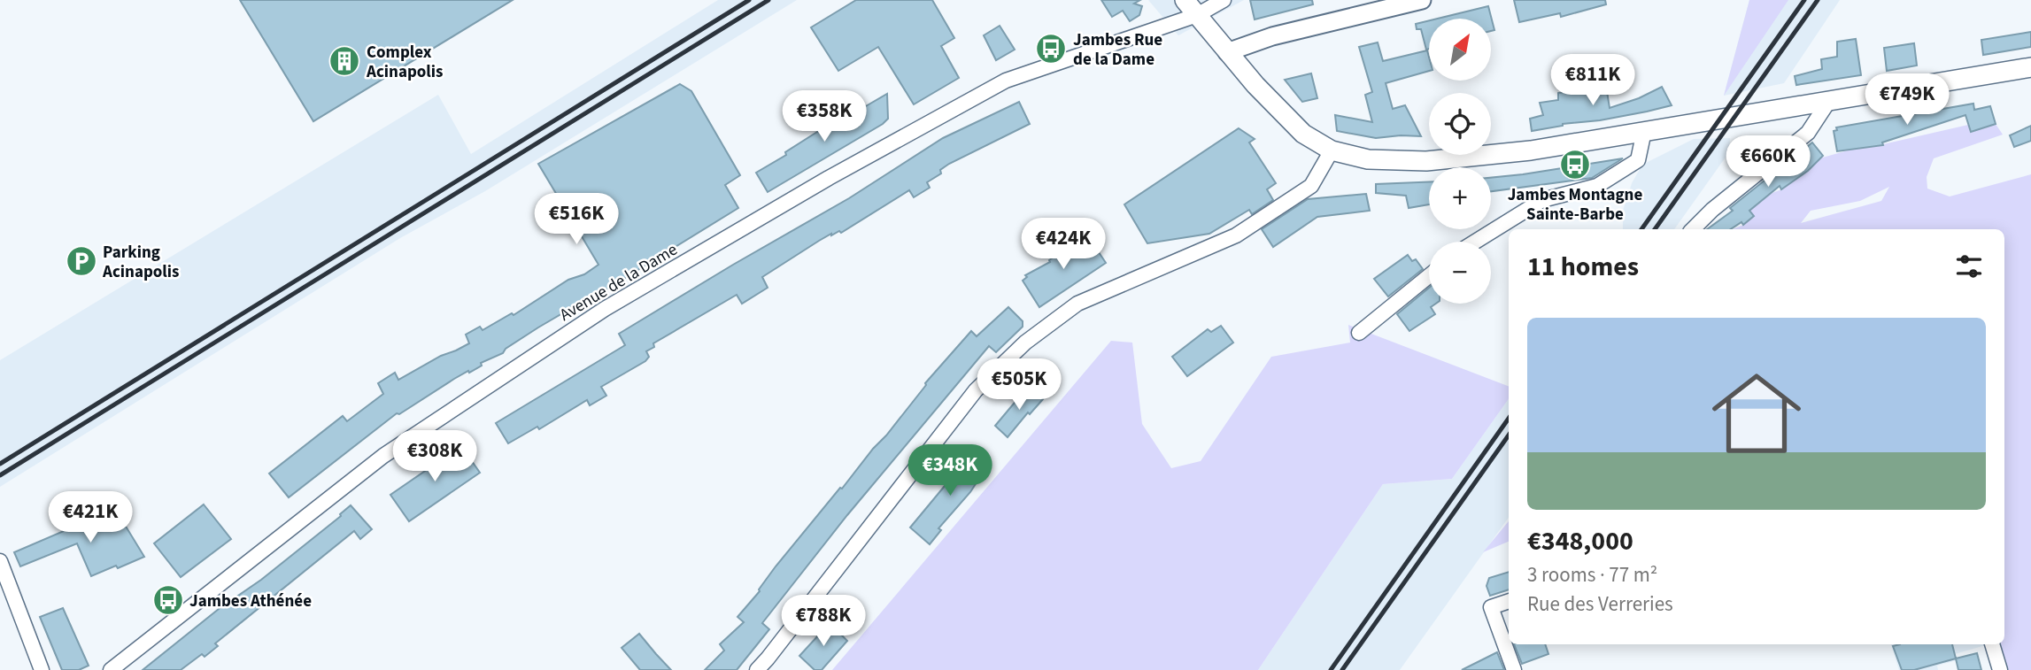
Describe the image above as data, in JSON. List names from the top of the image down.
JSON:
{
  "streets": {
    "street": ["Avenue de la Dame"]
  },
  "places": {
    "bus stop": ["Jambes Rue de la Dame", "Jambes Montagne Sainte-Barbe", "Jambes Athénée"],
    "building": ["Complex Acinapolis"],
    "parking": ["Parking Acinapolis"]
  },
  "north": "top right",
  "page": {
    "map_buttons": ["+", "−"],
    "price": [
      "€811K",
      "€749K",
      "€358K",
      "€660K",
      "€516K",
      "€424K",
      "€505K",
      "€308K",
      "€348K",
      "€421K",
      "€788K"
    ],
    "heading": "11 homes",
    "list": [
      {
        "name": "€348,000",
        "note": "3 rooms · 77 m² · Rue des Verreries"
      }
    ]
  }
}
